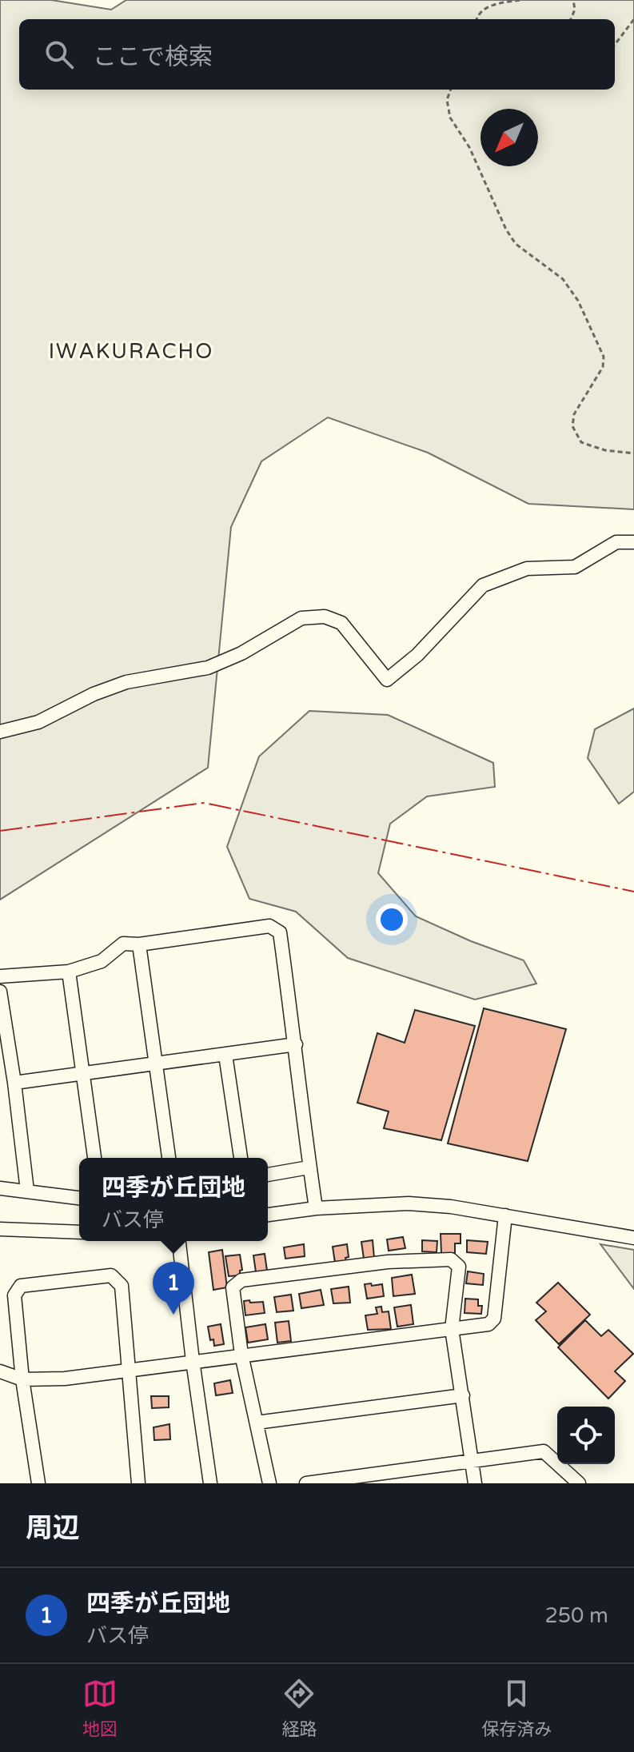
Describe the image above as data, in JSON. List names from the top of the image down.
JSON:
{
  "districts": ["IWAKURACHO"],
  "north": "bottom left",
  "page": {
    "search": "ここで検索",
    "popup": ["四季が丘団地", "バス停"],
    "pins": "1",
    "heading": "周辺",
    "list": [
      {
        "mark": "1",
        "name": "四季が丘団地",
        "note": "バス停",
        "value": "250 m"
      }
    ],
    "nav": ["地図", "経路", "保存済み"]
  }
}
